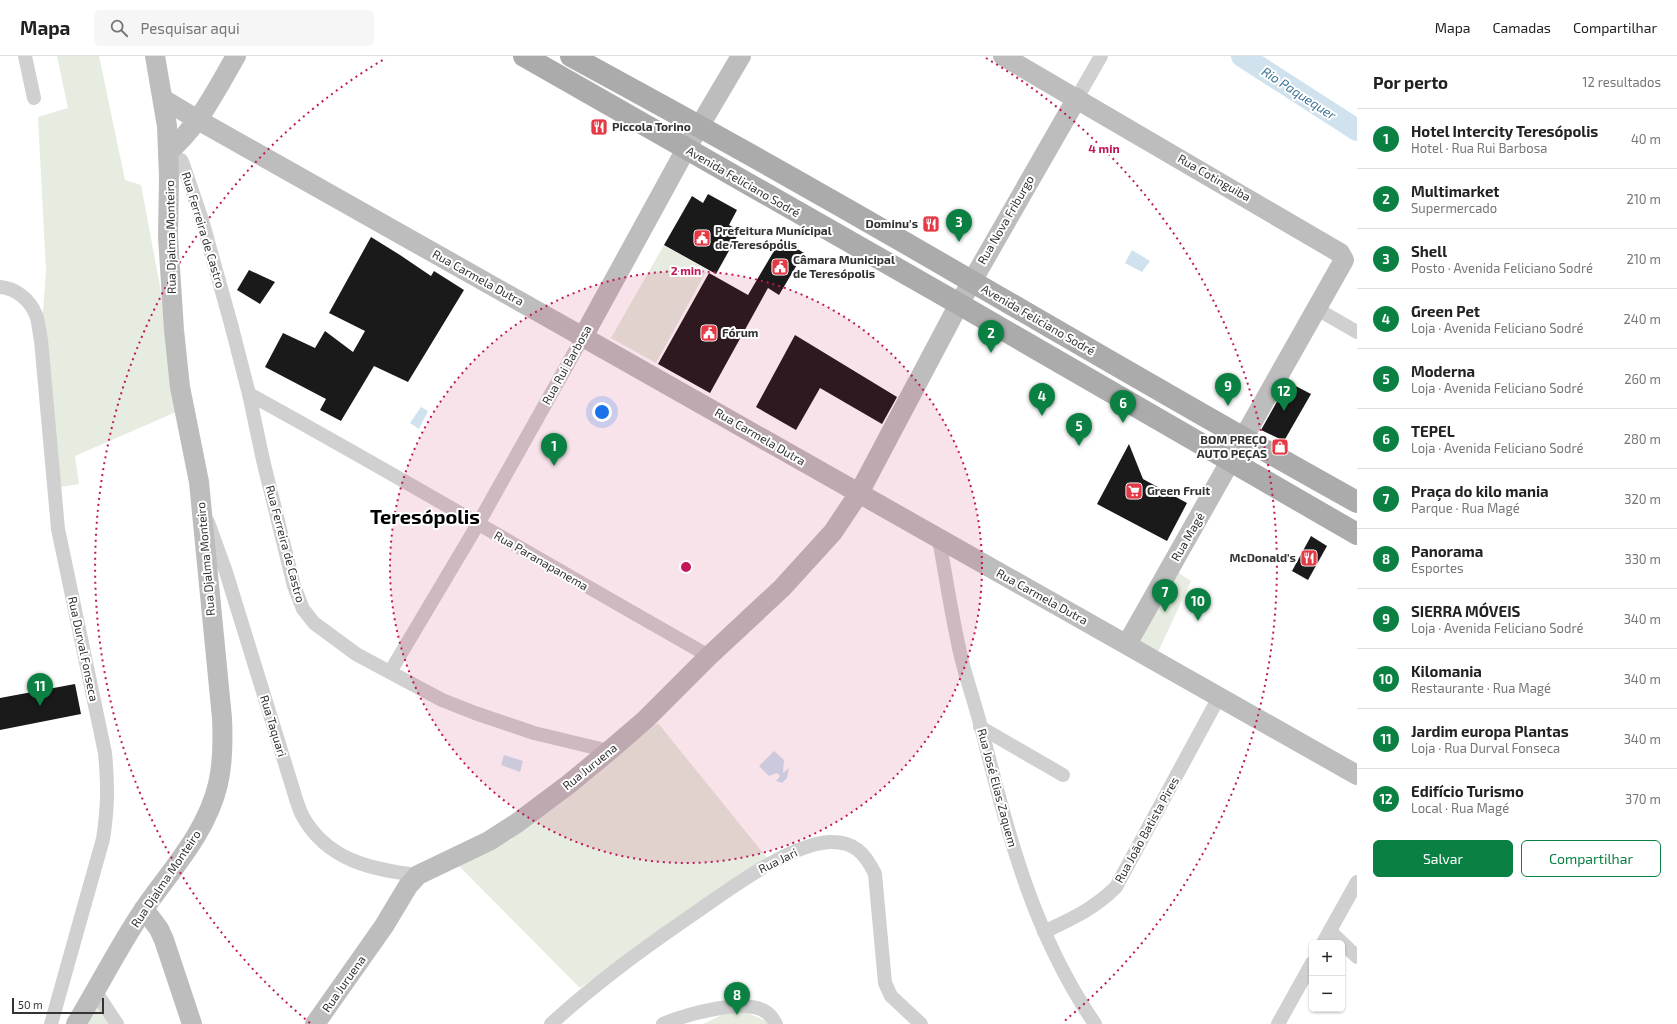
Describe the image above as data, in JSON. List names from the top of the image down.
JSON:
{
  "streets": {
    "main road": ["Avenida Feliciano Sodré"],
    "street": [
      "Rua Cotinguiba",
      "Rua Nova Friburgo",
      "Rua Ferreira de Castro",
      "Rua Djalma Monteiro",
      "Rua Carmela Dutra",
      "Rua Rui Barbosa",
      "Rua Magé",
      "Rua Paranapanema",
      "Rua Durval Fonseca",
      "Rua Taquari",
      "Rua Juruena",
      "Rua José Elias Zaquem",
      "Rua João Batista Pires",
      "Rua Jari"
    ]
  },
  "crossings": [
    ["Rua Cotinguiba", "Rua Nova Friburgo"],
    ["Rua Cotinguiba", "Rua Magé"],
    ["Avenida Feliciano Sodré", "Rua Nova Friburgo"],
    ["Avenida Feliciano Sodré", "Rua Rui Barbosa"],
    ["Avenida Feliciano Sodré", "Rua Magé"],
    ["Rua Nova Friburgo", "Rua Carmela Dutra"],
    ["Rua Nova Friburgo", "Rua Juruena"],
    ["Rua Ferreira de Castro", "Rua Djalma Monteiro"],
    ["Rua Ferreira de Castro", "Rua Rui Barbosa"],
    ["Rua Ferreira de Castro", "Rua Paranapanema"],
    ["Rua Ferreira de Castro", "Rua Juruena"],
    ["Rua Djalma Monteiro", "Rua Carmela Dutra"],
    ["Rua Djalma Monteiro", "Rua Taquari"],
    ["Rua Carmela Dutra", "Rua Rui Barbosa"],
    ["Rua Carmela Dutra", "Rua Magé"],
    ["Rua Carmela Dutra", "Rua Juruena"],
    ["Rua Carmela Dutra", "Rua José Elias Zaquem"],
    ["Rua Carmela Dutra", "Rua João Batista Pires"],
    ["Rua Rui Barbosa", "Rua Paranapanema"],
    ["Rua Paranapanema", "Rua Juruena"],
    ["Rua Taquari", "Rua Juruena"],
    ["Rua José Elias Zaquem", "Rua João Batista Pires"]
  ],
  "districts": ["Teresópolis"],
  "water": ["Rio Paquequer"],
  "places": {
    "restaurant": ["Piccola Torino", "Dominu's", "McDonald's"],
    "public building": ["Prefeitura Munícipal de Teresópolis", "Câmara Municipal de Teresópolis", "Fórum"],
    "shop": ["BOM PREÇO AUTO PEÇAS"],
    "supermarket": ["Green Fruit"]
  },
  "scale_bar": "50 m",
  "page": {
    "header": "Mapa",
    "search": "Pesquisar aqui",
    "nav": ["Mapa", "Camadas", "Compartilhar"],
    "heading": ["Por perto", "12 resultados"],
    "list": [
      {
        "mark": "1",
        "name": "Hotel Intercity Teresópolis",
        "note": "Hotel · Rua Rui Barbosa",
        "value": "40 m"
      },
      {
        "mark": "2",
        "name": "Multimarket",
        "note": "Supermercado",
        "value": "210 m"
      },
      {
        "mark": "3",
        "name": "Shell",
        "note": "Posto · Avenida Feliciano Sodré",
        "value": "210 m"
      },
      {
        "mark": "4",
        "name": "Green Pet",
        "note": "Loja · Avenida Feliciano Sodré",
        "value": "240 m"
      },
      {
        "mark": "5",
        "name": "Moderna",
        "note": "Loja · Avenida Feliciano Sodré",
        "value": "260 m"
      },
      {
        "mark": "6",
        "name": "TEPEL",
        "note": "Loja · Avenida Feliciano Sodré",
        "value": "280 m"
      },
      {
        "mark": "7",
        "name": "Praça do kilo mania",
        "note": "Parque · Rua Magé",
        "value": "320 m"
      },
      {
        "mark": "8",
        "name": "Panorama",
        "note": "Esportes",
        "value": "330 m"
      },
      {
        "mark": "9",
        "name": "SIERRA MÓVEIS",
        "note": "Loja · Avenida Feliciano Sodré",
        "value": "340 m"
      },
      {
        "mark": "10",
        "name": "Kilomania",
        "note": "Restaurante · Rua Magé",
        "value": "340 m"
      },
      {
        "mark": "11",
        "name": "Jardim europa Plantas",
        "note": "Loja · Rua Durval Fonseca",
        "value": "340 m"
      },
      {
        "mark": "12",
        "name": "Edifício Turismo",
        "note": "Local · Rua Magé",
        "value": "370 m"
      }
    ],
    "pins": [
      "3",
      "2",
      "9",
      "12",
      "4",
      "6",
      "5",
      "1",
      "7",
      "10",
      "11",
      "8"
    ],
    "buttons": ["Salvar", "Compartilhar"],
    "map_buttons": ["+", "−"],
    "scale": "50 m"
  },
  "rings": ["4 min", "2 min"]
}
